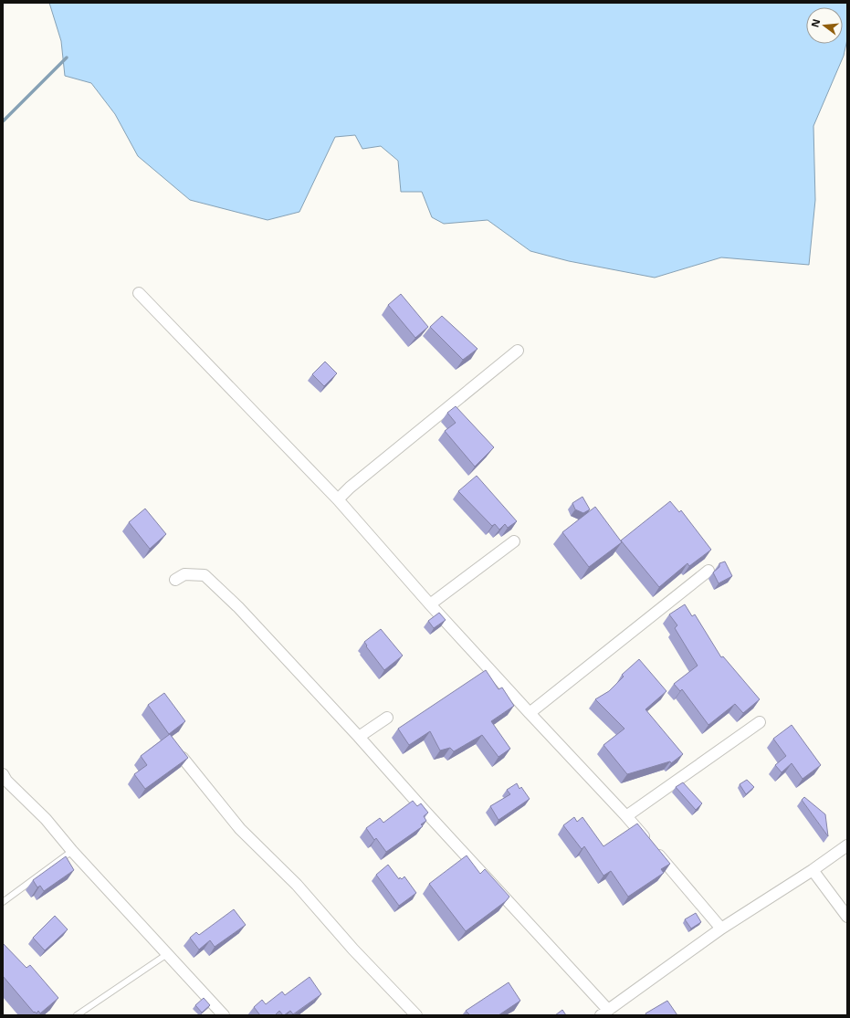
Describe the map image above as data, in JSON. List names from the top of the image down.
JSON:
{
  "north": "left"
}
